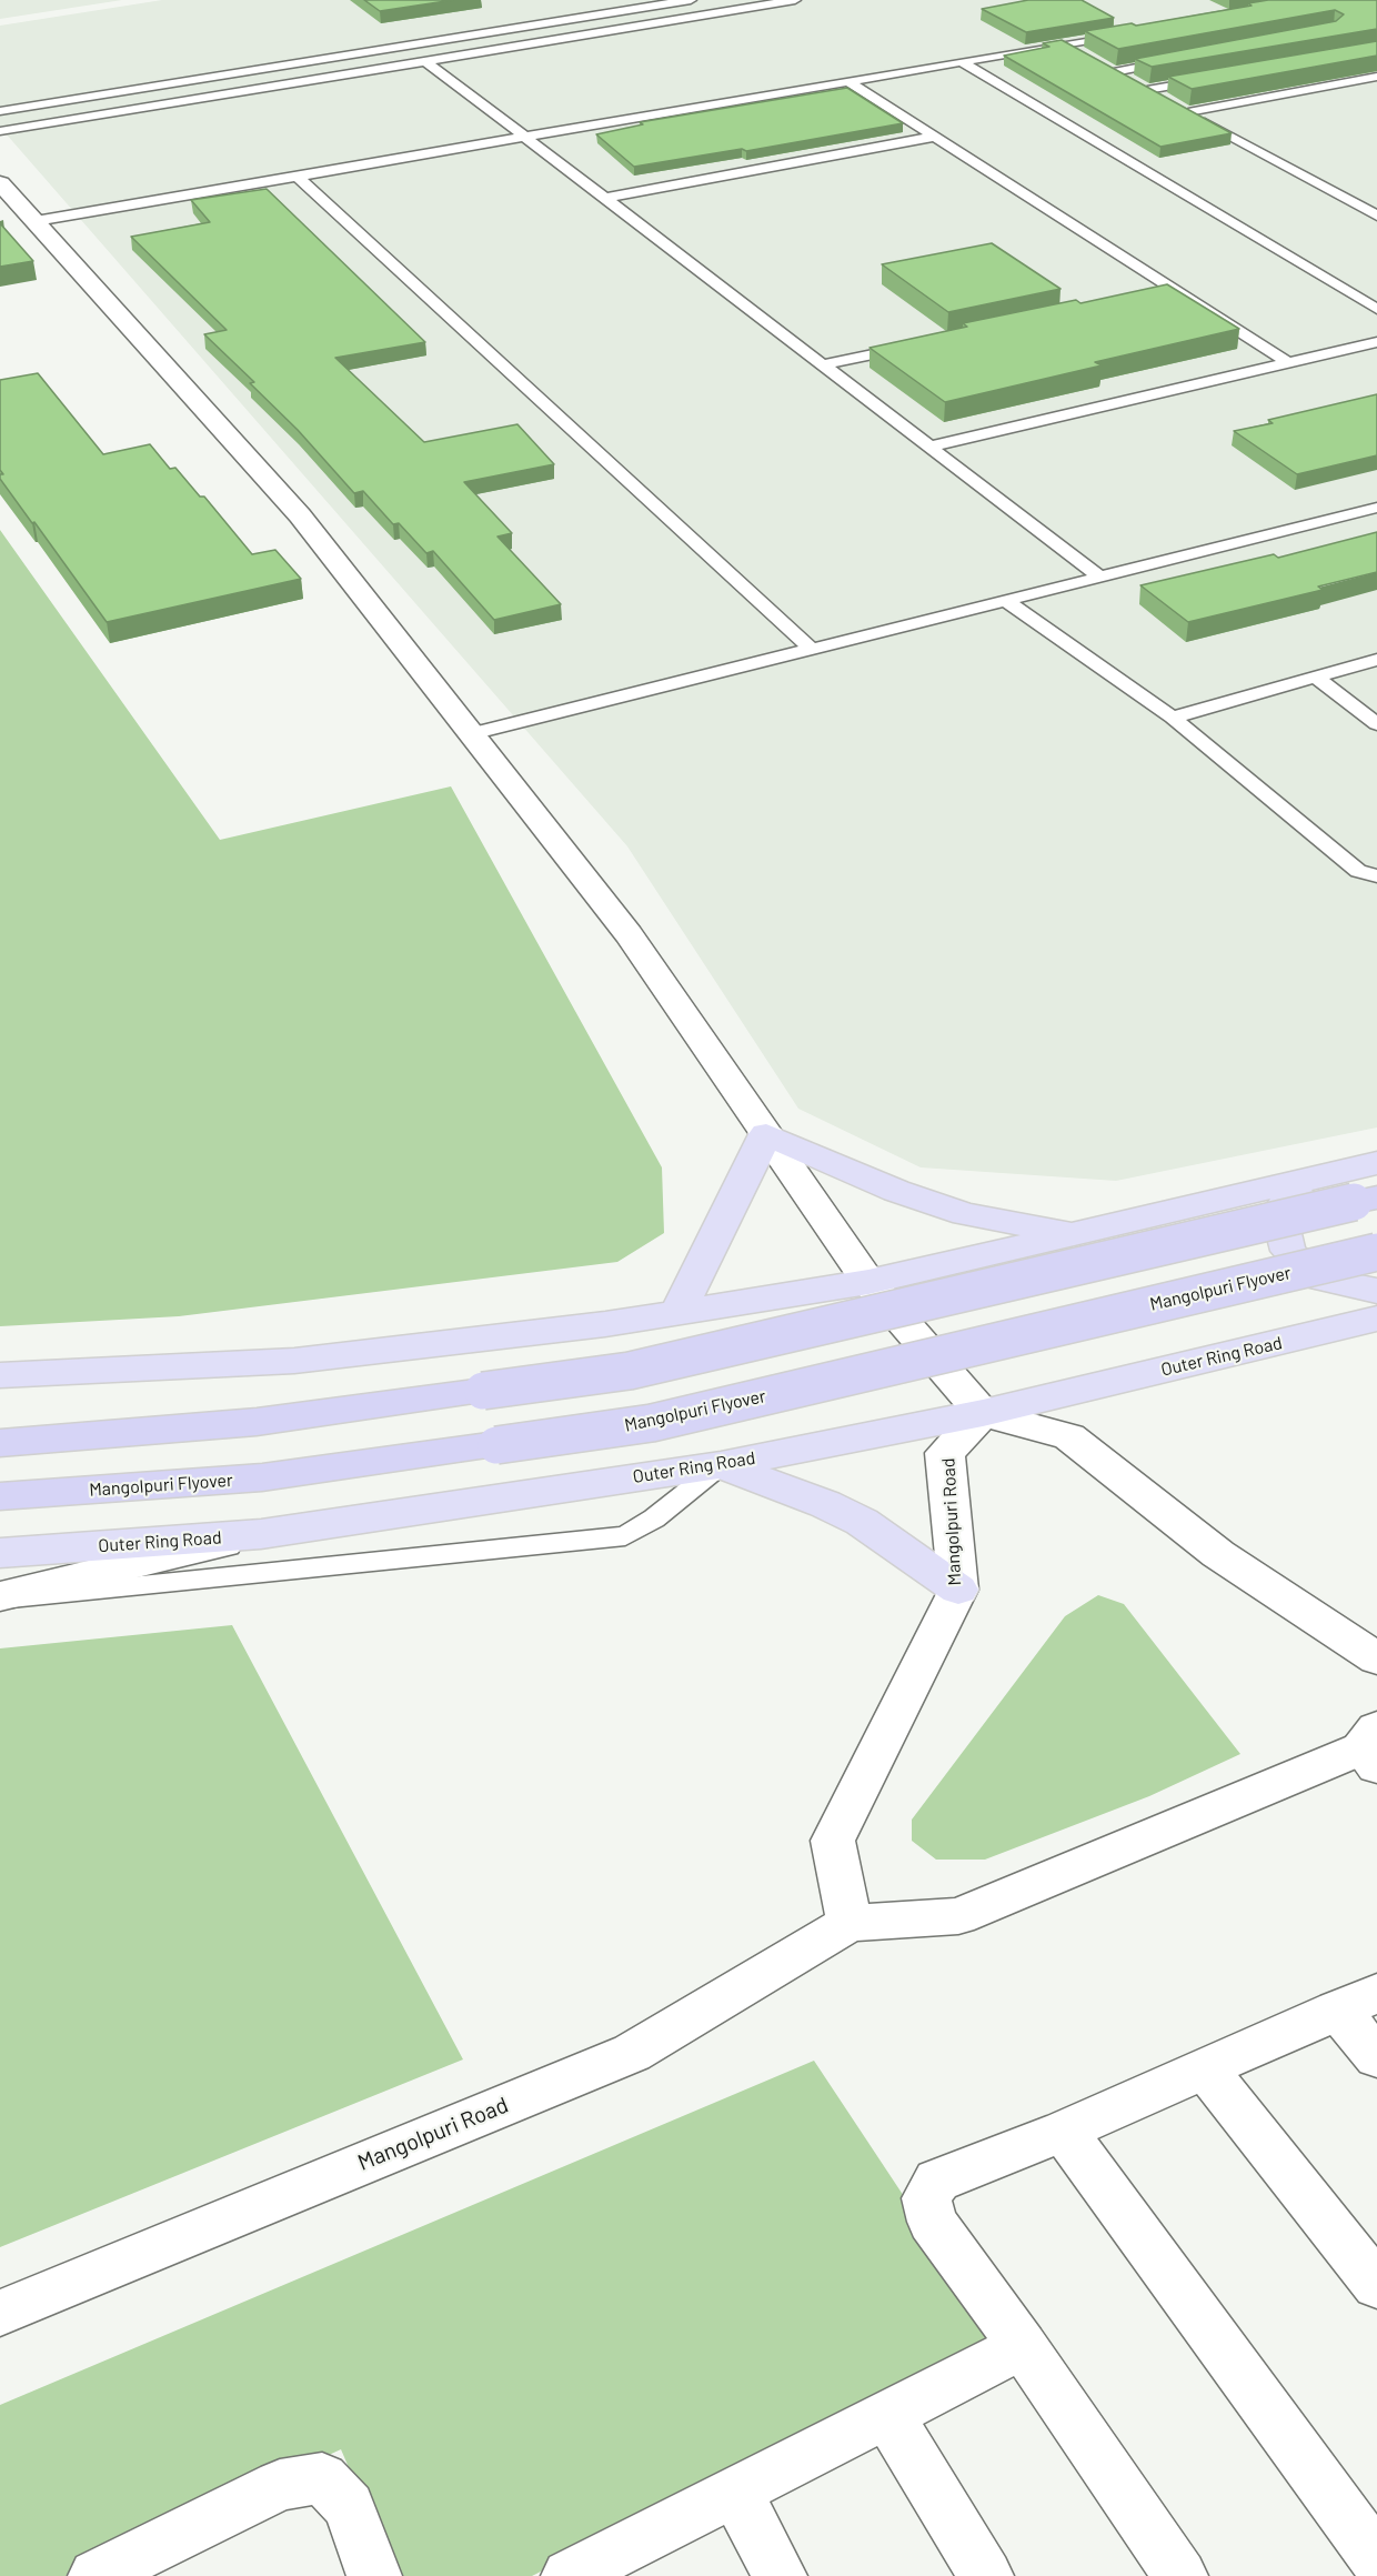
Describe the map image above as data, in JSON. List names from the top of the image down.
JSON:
{
  "streets": {
    "highway": ["Mangolpuri Flyover"],
    "main road": ["Outer Ring Road"],
    "street": ["Mangolpuri Road"]
  },
  "crossings": [
    ["Outer Ring Road", "Mangolpuri Road"]
  ]
}
